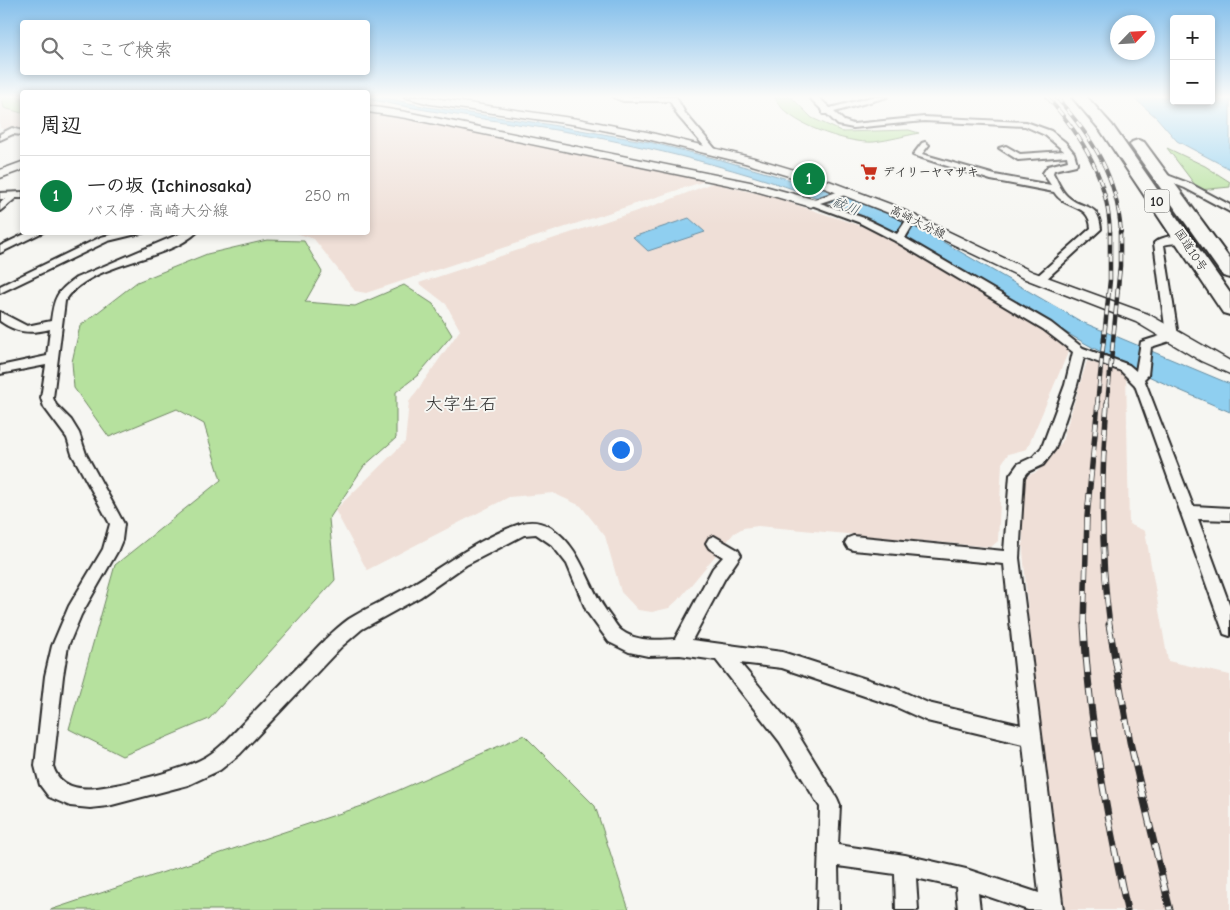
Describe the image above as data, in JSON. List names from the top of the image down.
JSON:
{
  "streets": {
    "highway": ["10", "国道10号"],
    "main road": ["高崎大分線"]
  },
  "districts": ["大字生石"],
  "water": ["祓川"],
  "places": {
    "supermarket": ["デイリーヤマザキ"]
  },
  "north": "top right",
  "page": {
    "map_buttons": ["+", "−"],
    "search": "ここで検索",
    "heading": "周辺",
    "list": [
      {
        "mark": "1",
        "name": "一の坂 (Ichinosaka)",
        "note": "バス停 · 高崎大分線",
        "value": "250 m"
      }
    ],
    "pins": "1"
  }
}
